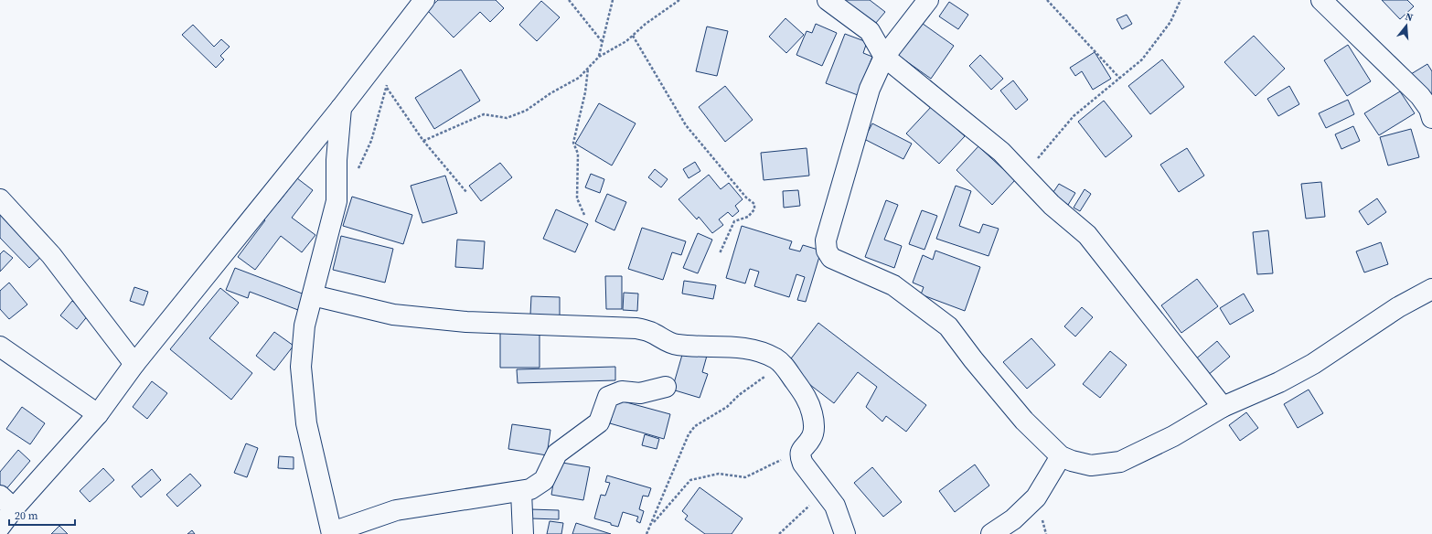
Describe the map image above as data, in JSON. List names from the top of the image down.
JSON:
{
  "scale_bar": "20 m",
  "north": "top"
}
